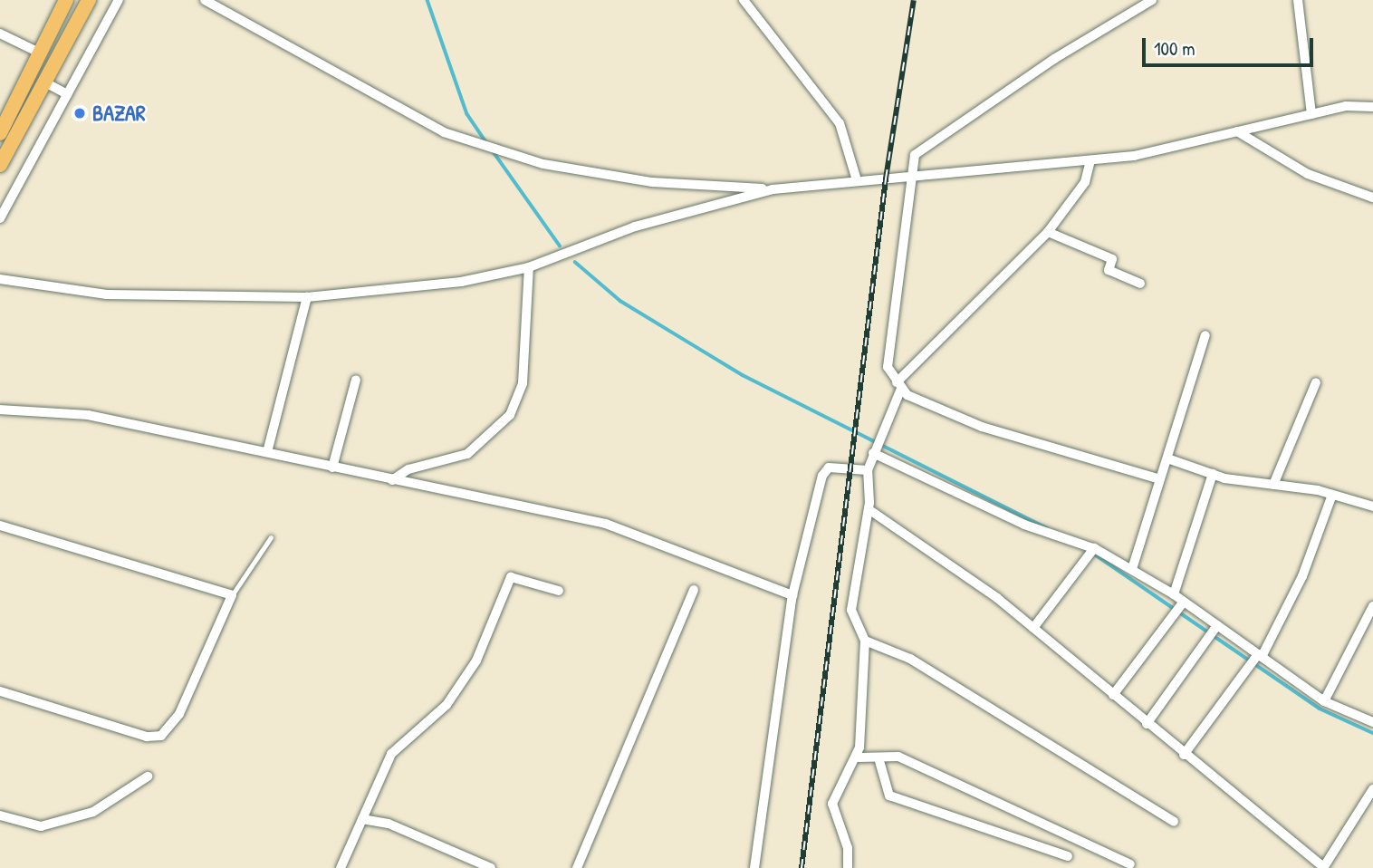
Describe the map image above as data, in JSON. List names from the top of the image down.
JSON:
{
  "places": ["BAZAR"],
  "scale_bar": "100 m"
}
